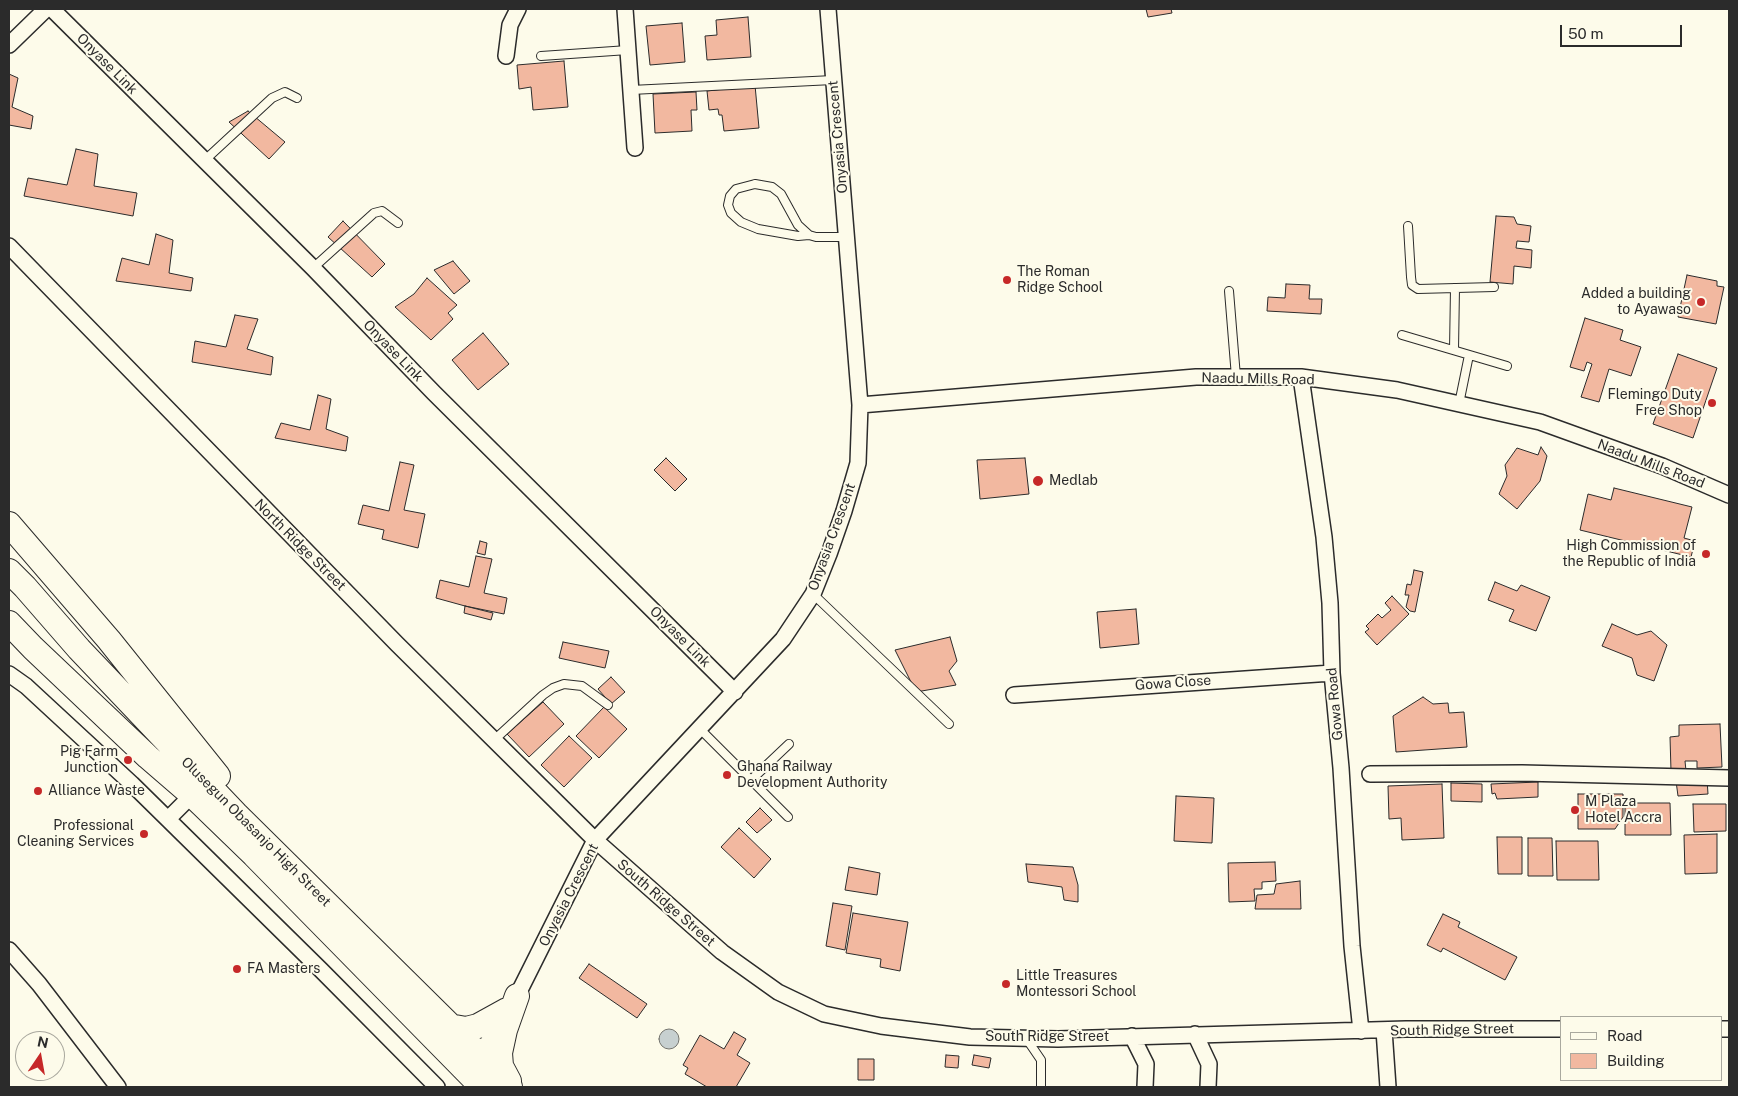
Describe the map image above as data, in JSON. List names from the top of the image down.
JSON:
{
  "streets": {
    "main road": ["Olusegun Obasanjo High Street"],
    "street": [
      "Onyase Link",
      "Onyasia Crescent",
      "Naadu Mills Road",
      "North Ridge Street",
      "Gowa Close",
      "Gowa Road",
      "South Ridge Street"
    ]
  },
  "crossings": [
    ["Onyase Link", "Onyasia Crescent"],
    ["Onyasia Crescent", "Naadu Mills Road"],
    ["Onyasia Crescent", "North Ridge Street"],
    ["Onyasia Crescent", "Olusegun Obasanjo High Street"],
    ["Onyasia Crescent", "South Ridge Street"],
    ["Naadu Mills Road", "Gowa Road"],
    ["North Ridge Street", "South Ridge Street"],
    ["Gowa Close", "Gowa Road"],
    ["Gowa Road", "South Ridge Street"]
  ],
  "places": [
    "The Roman Ridge School",
    "Added a building to Ayawaso",
    "Flemingo Duty Free Shop",
    "Medlab",
    "High Commission of the Republic of India",
    "Pig Farm Junction",
    "Ghana Railway Development Authority",
    "Alliance Waste",
    "M Plaza Hotel Accra",
    "Professional Cleaning Services",
    "FA Masters",
    "Little Treasures Montessori School"
  ],
  "legend": ["Road", "Building"],
  "scale_bar": "50 m",
  "north": "top"
}
